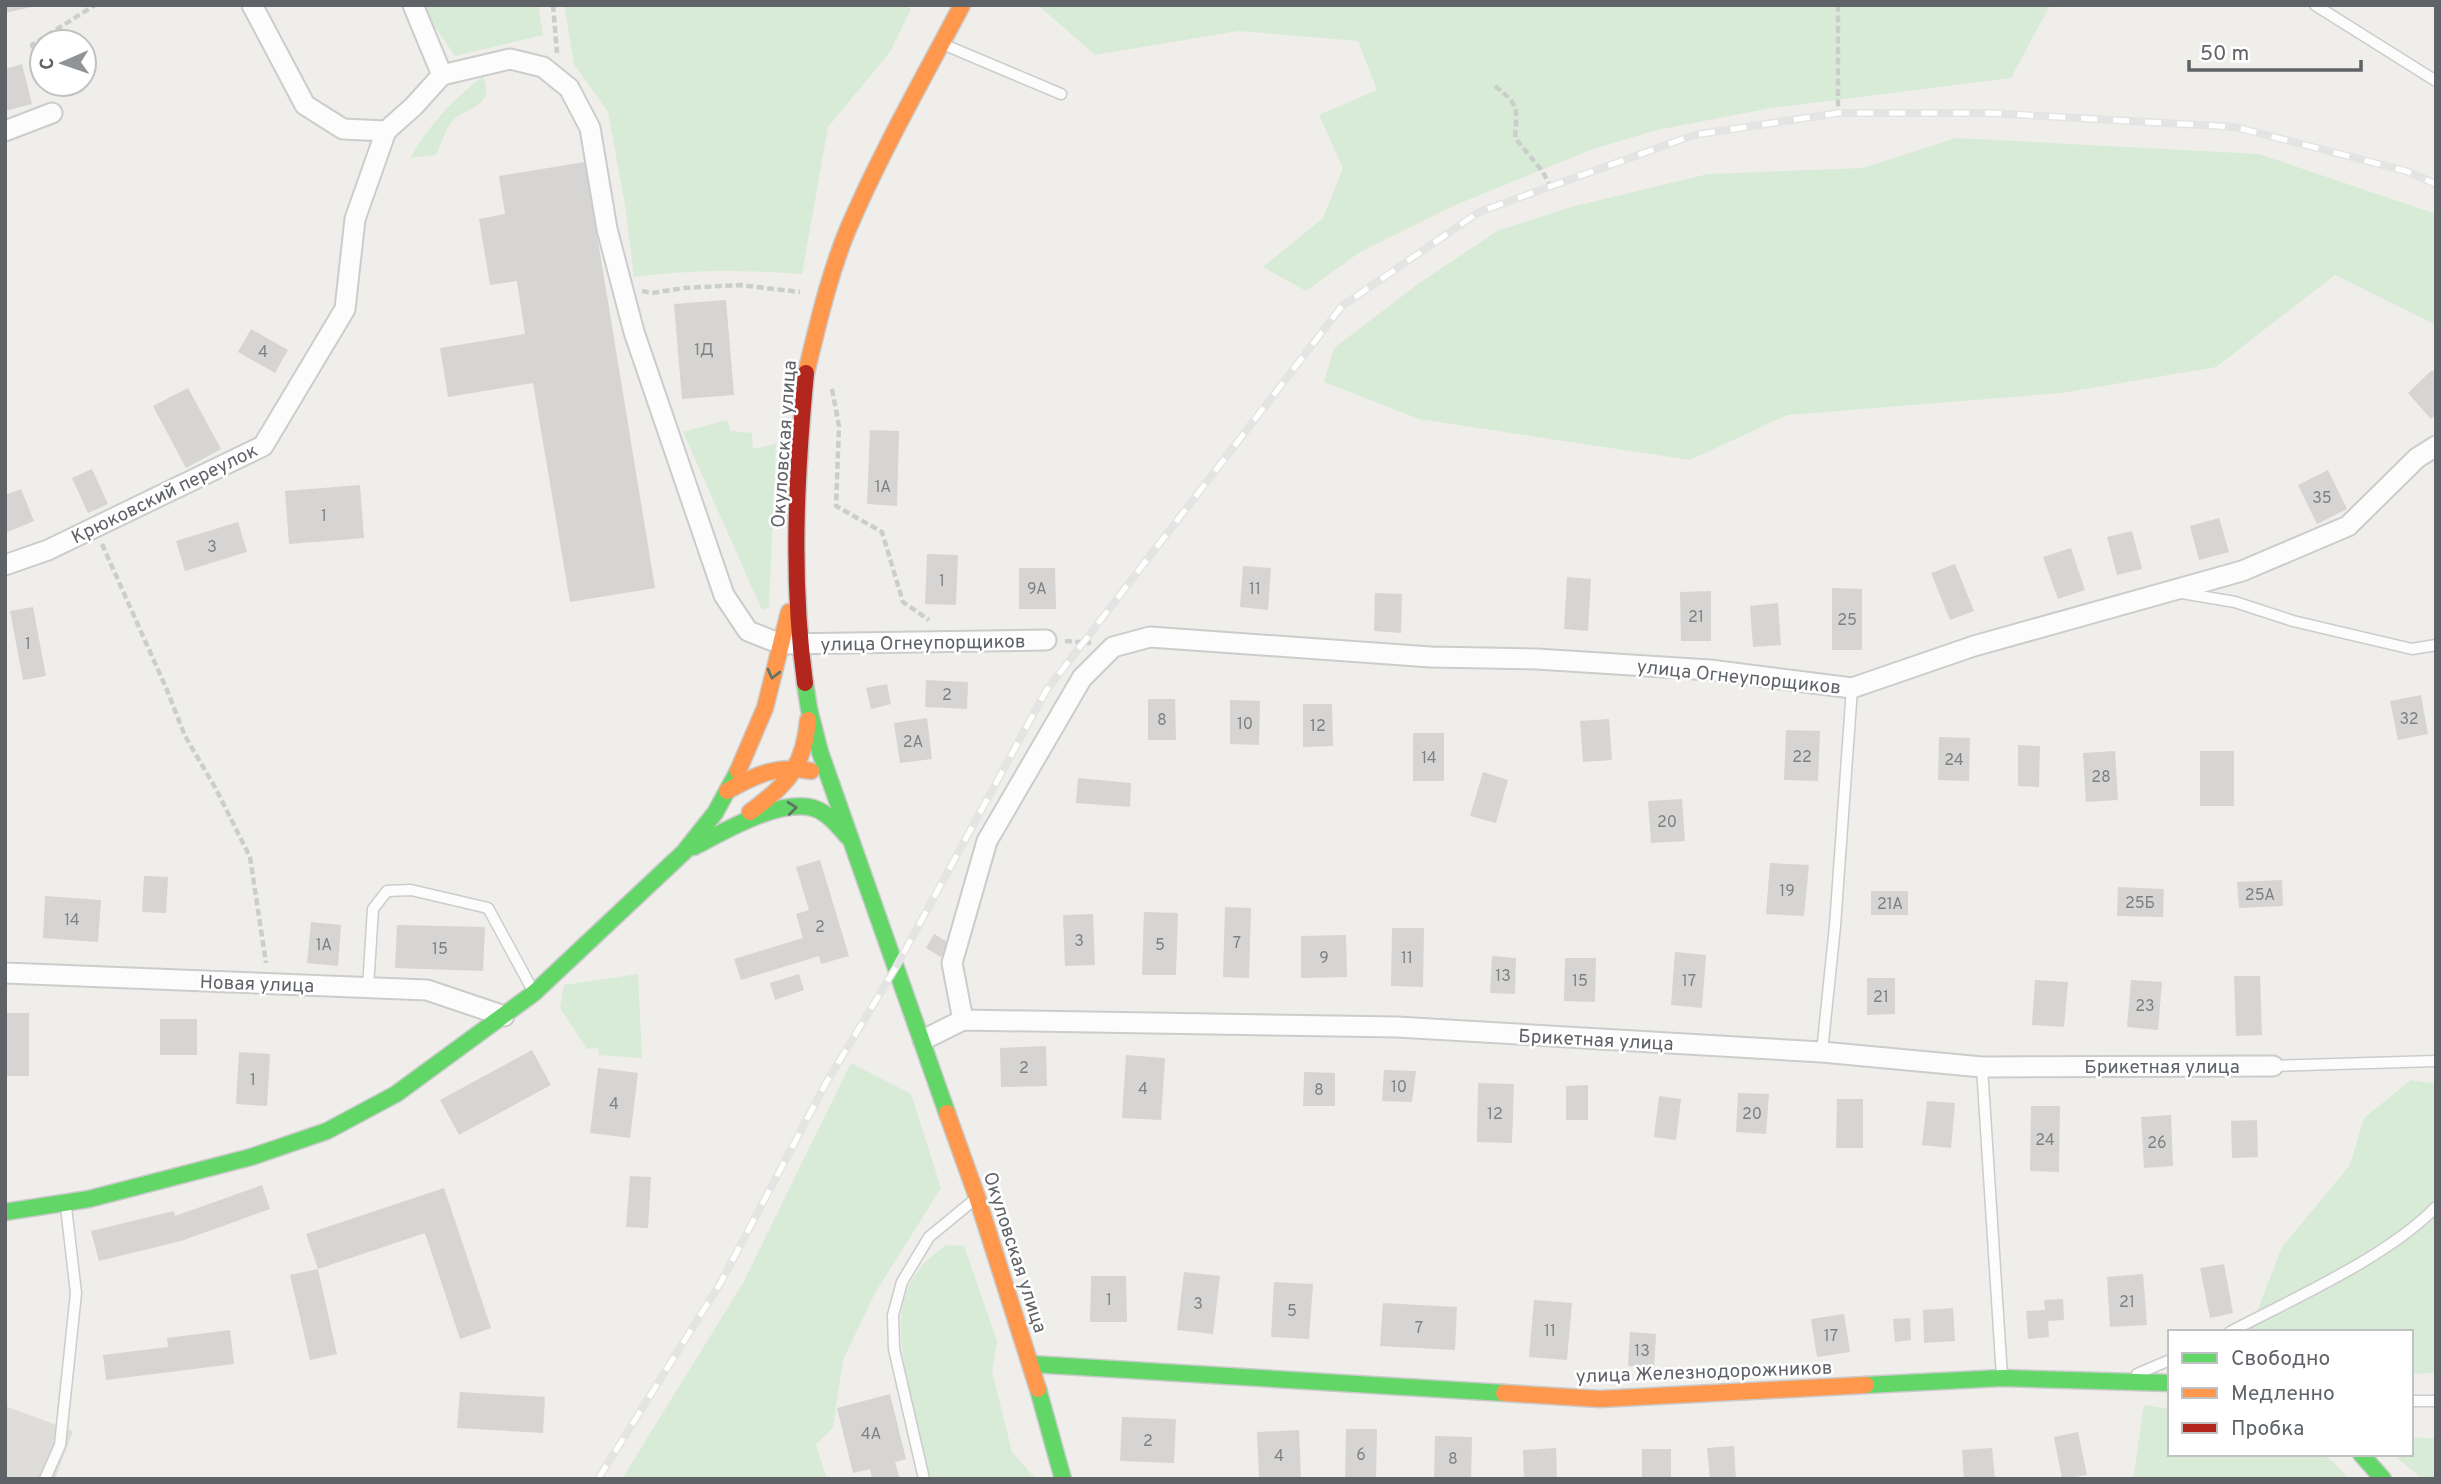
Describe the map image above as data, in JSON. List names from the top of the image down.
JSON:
{
  "streets": {
    "main road": ["Окуловская улица", "улица Железнодорожников"],
    "street": [
      "Крюковский переулок",
      "улица Огнеупорщиков",
      "Новая улица",
      "Брикетная улица"
    ]
  },
  "crossings": [
    ["Окуловская улица", "улица Огнеупорщиков"],
    ["Окуловская улица", "Брикетная улица"],
    ["Окуловская улица", "улица Железнодорожников"]
  ],
  "house_numbers": [
    "1Д",
    "4",
    "1А",
    "35",
    "1",
    "3",
    "1",
    "9А",
    "11",
    "21",
    "25",
    "1",
    "2",
    "32",
    "8",
    "10",
    "12",
    "2А",
    "22",
    "14",
    "24",
    "28",
    "20",
    "19",
    "25А",
    "25Б",
    "21А",
    "14",
    "2",
    "3",
    "7",
    "1А",
    "5",
    "15",
    "9",
    "11",
    "13",
    "15",
    "17",
    "21",
    "23",
    "2",
    "1",
    "10",
    "4",
    "8",
    "4",
    "12",
    "20",
    "24",
    "26",
    "1",
    "21",
    "3",
    "5",
    "7",
    "11",
    "17",
    "13",
    "4А",
    "2",
    "6",
    "4",
    "8"
  ],
  "legend": ["Свободно", "Медленно", "Пробка"],
  "scale_bar": "50 m",
  "north": "left"
}
